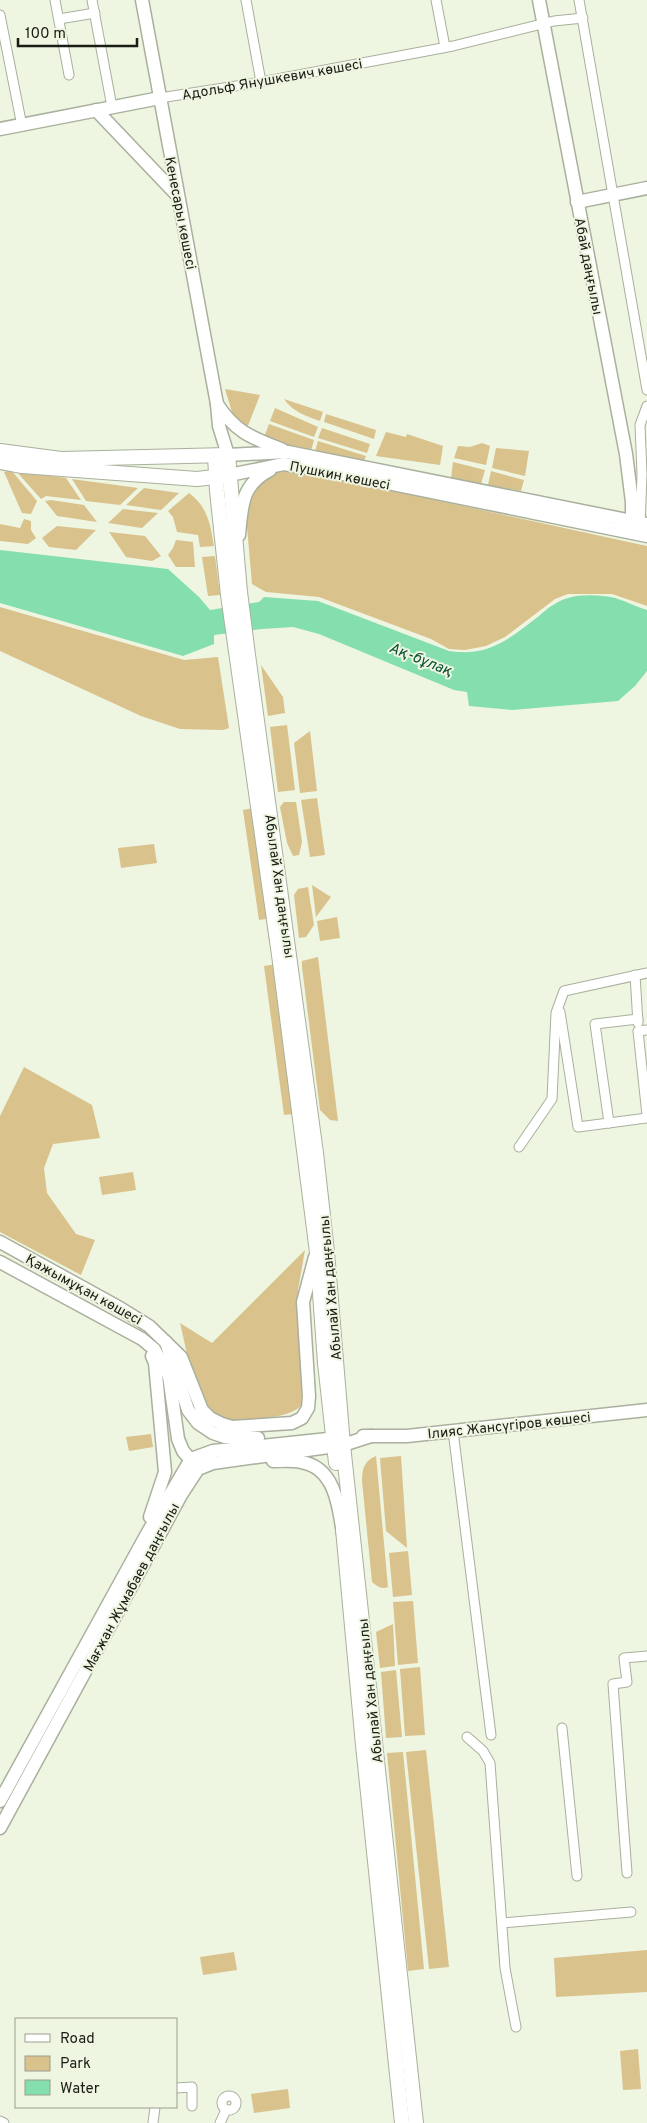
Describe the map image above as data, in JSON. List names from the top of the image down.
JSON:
{
  "streets": {
    "main road": [
      "Адольф Янушкевич көшесі",
      "Кенесары көшесі",
      "Абай даңғылы",
      "Пушкин көшесі",
      "Абылай Хан даңғылы",
      "Қажымұқан көшесі",
      "Ілияс Жансүгіров көшесі",
      "Мағжан Жұмабаев даңғылы"
    ]
  },
  "crossings": [
    ["Адольф Янушкевич көшесі", "Кенесары көшесі"],
    ["Адольф Янушкевич көшесі", "Абай даңғылы"],
    ["Кенесары көшесі", "Пушкин көшесі"],
    ["Кенесары көшесі", "Абылай Хан даңғылы"],
    ["Абай даңғылы", "Пушкин көшесі"],
    ["Пушкин көшесі", "Абылай Хан даңғылы"],
    ["Абылай Хан даңғылы", "Қажымұқан көшесі"],
    ["Абылай Хан даңғылы", "Ілияс Жансүгіров көшесі"]
  ],
  "water": ["Ақ-бұлақ"],
  "legend": ["Road", "Park", "Water"],
  "scale_bar": "100 m"
}
